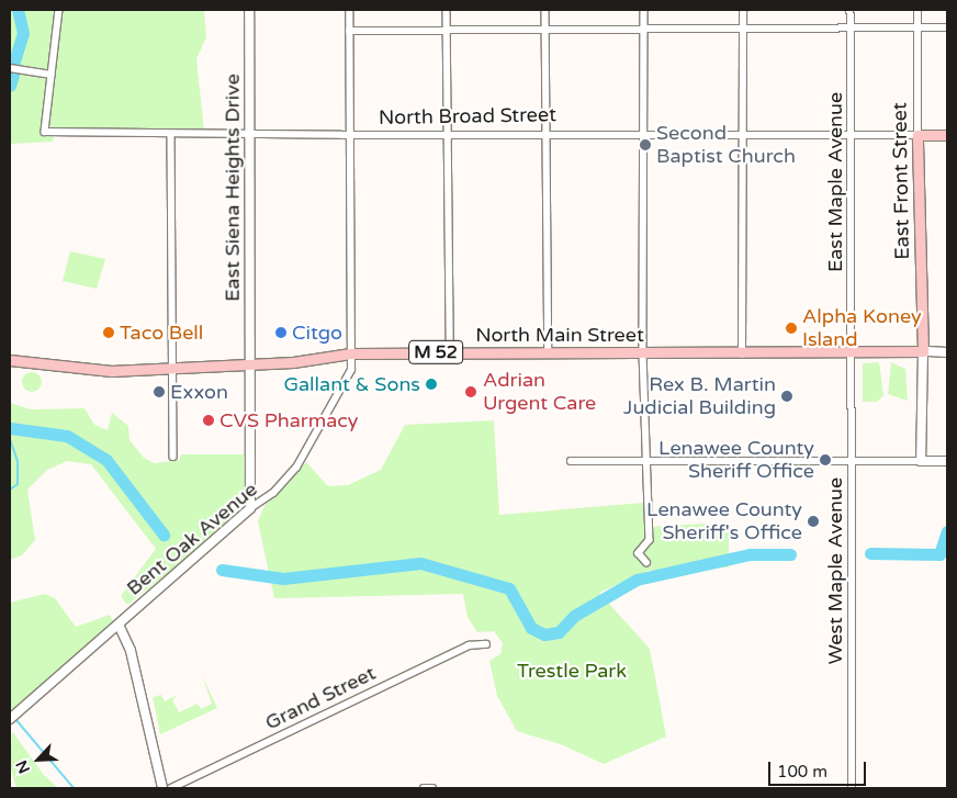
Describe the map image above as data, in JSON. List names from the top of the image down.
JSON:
{
  "streets": {
    "main road": [
      "North Broad Street",
      "East Front Street",
      "North Main Street",
      "M 52"
    ],
    "street": [
      "East Maple Avenue",
      "East Siena Heights Drive",
      "Bent Oak Avenue",
      "West Maple Avenue",
      "Grand Street"
    ]
  },
  "crossings": [
    ["North Broad Street", "East Front Street"],
    ["North Broad Street", "East Maple Avenue"],
    ["North Broad Street", "East Siena Heights Drive"],
    ["North Broad Street", "Bent Oak Avenue"],
    ["East Front Street", "North Main Street"],
    ["East Maple Avenue", "North Main Street"],
    ["East Maple Avenue", "West Maple Avenue"],
    ["East Siena Heights Drive", "North Main Street"],
    ["East Siena Heights Drive", "Bent Oak Avenue"],
    ["North Main Street", "Bent Oak Avenue"],
    ["North Main Street", "West Maple Avenue"]
  ],
  "parks": ["Trestle Park"],
  "places": [
    "Second Baptist Church",
    "Alpha Koney Island",
    "Taco Bell",
    "Citgo",
    "Gallant & Sons",
    "Exxon",
    "Adrian Urgent Care",
    "Rex B. Martin Judicial Building",
    "CVS Pharmacy",
    "Lenawee County Sheriff Office",
    "Lenawee County Sheriff's Office"
  ],
  "scale_bar": "100 m",
  "north": "bottom left"
}
